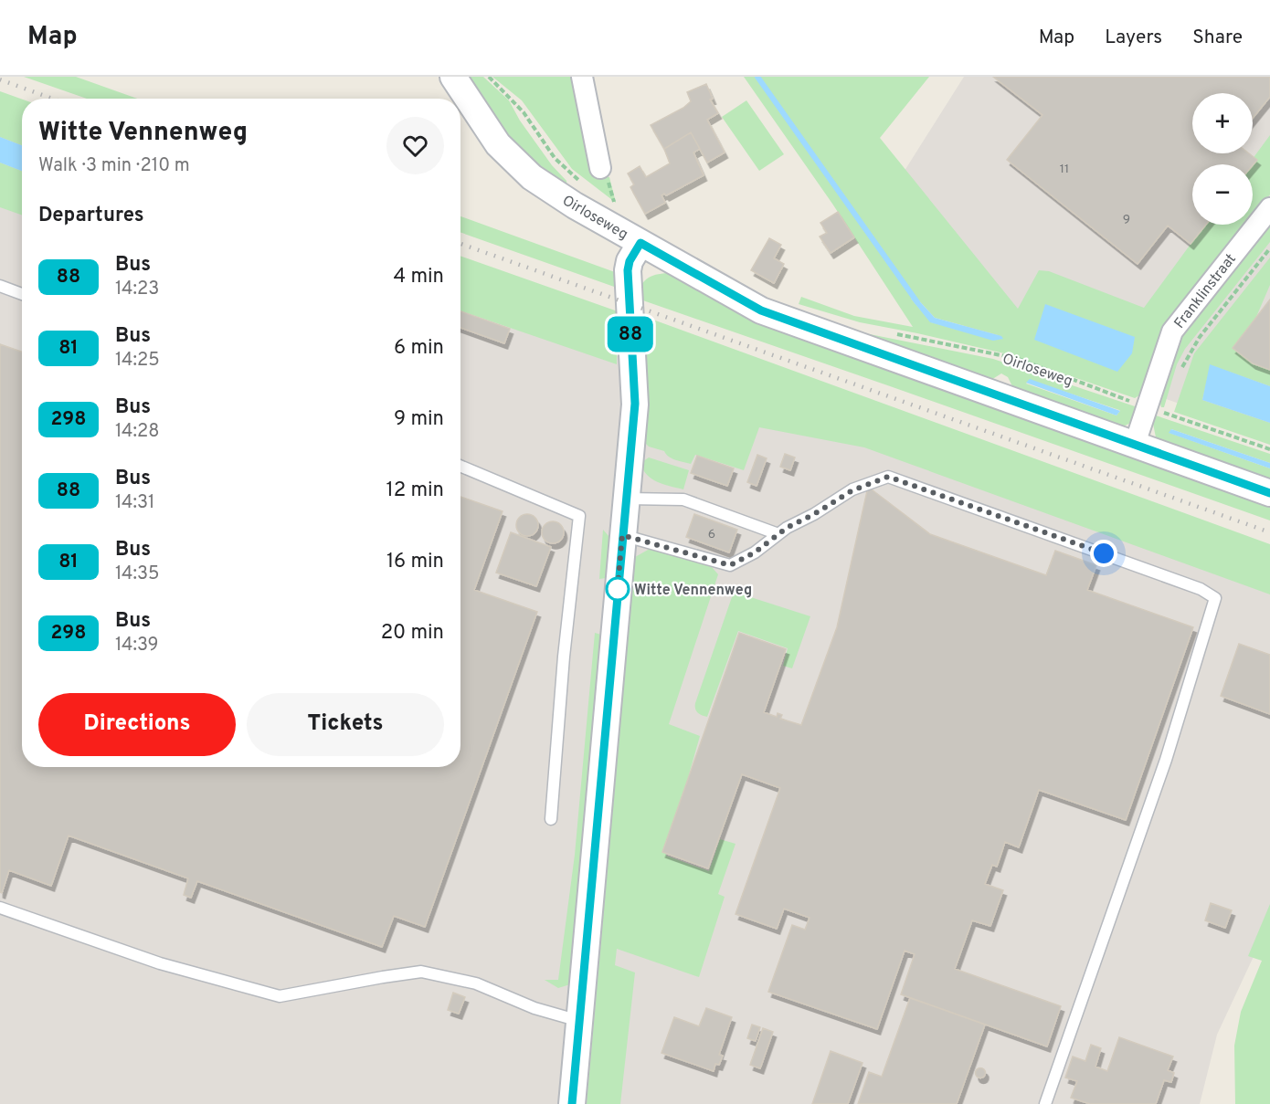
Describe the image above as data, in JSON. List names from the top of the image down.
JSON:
{
  "streets": {
    "street": ["Oirloseweg", "Franklinstraat"]
  },
  "crossings": [
    ["Oirloseweg", "Franklinstraat"]
  ],
  "places": ["Witte Vennenweg"],
  "lines": ["bus line 88"],
  "house_numbers": ["11", "9", "6"],
  "page": {
    "header": "Map",
    "nav": ["Map", "Layers", "Share"],
    "on_map": "88",
    "map_buttons": ["+", "−"],
    "heading": [
      ["Witte Vennenweg", "Walk · 3 min · 210 m"],
      "Departures"
    ],
    "list": [
      {
        "mark": "88",
        "name": "Bus",
        "note": "14:23",
        "value": "4 min"
      },
      {
        "mark": "81",
        "name": "Bus",
        "note": "14:25",
        "value": "6 min"
      },
      {
        "mark": "298",
        "name": "Bus",
        "note": "14:28",
        "value": "9 min"
      },
      {
        "mark": "88",
        "name": "Bus",
        "note": "14:31",
        "value": "12 min"
      },
      {
        "mark": "81",
        "name": "Bus",
        "note": "14:35",
        "value": "16 min"
      },
      {
        "mark": "298",
        "name": "Bus",
        "note": "14:39",
        "value": "20 min"
      }
    ],
    "buttons": ["Directions", "Tickets"]
  }
}
